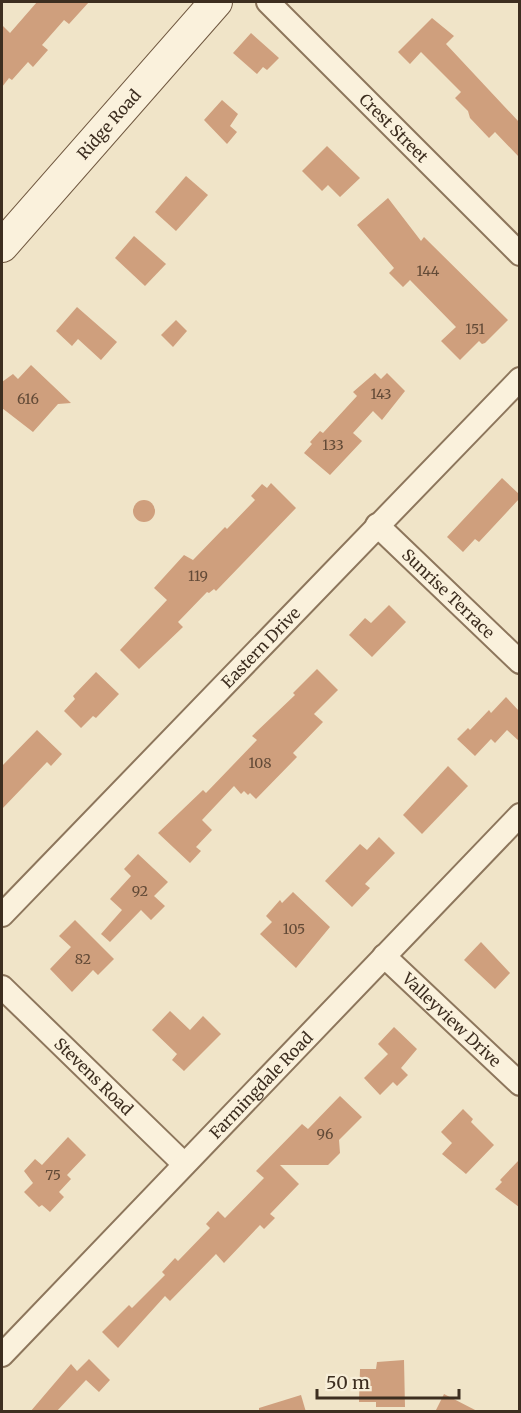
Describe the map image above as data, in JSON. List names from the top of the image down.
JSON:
{
  "streets": {
    "street": [
      "Ridge Road",
      "Crest Street",
      "Sunrise Terrace",
      "Eastern Drive",
      "Valleyview Drive",
      "Stevens Road",
      "Farmingdale Road"
    ]
  },
  "crossings": [
    ["Sunrise Terrace", "Eastern Drive"],
    ["Valleyview Drive", "Farmingdale Road"],
    ["Stevens Road", "Farmingdale Road"]
  ],
  "house_numbers": [
    "144",
    "151",
    "143",
    "616",
    "133",
    "119",
    "108",
    "92",
    "105",
    "82",
    "96",
    "75"
  ],
  "scale_bar": "50 m"
}
